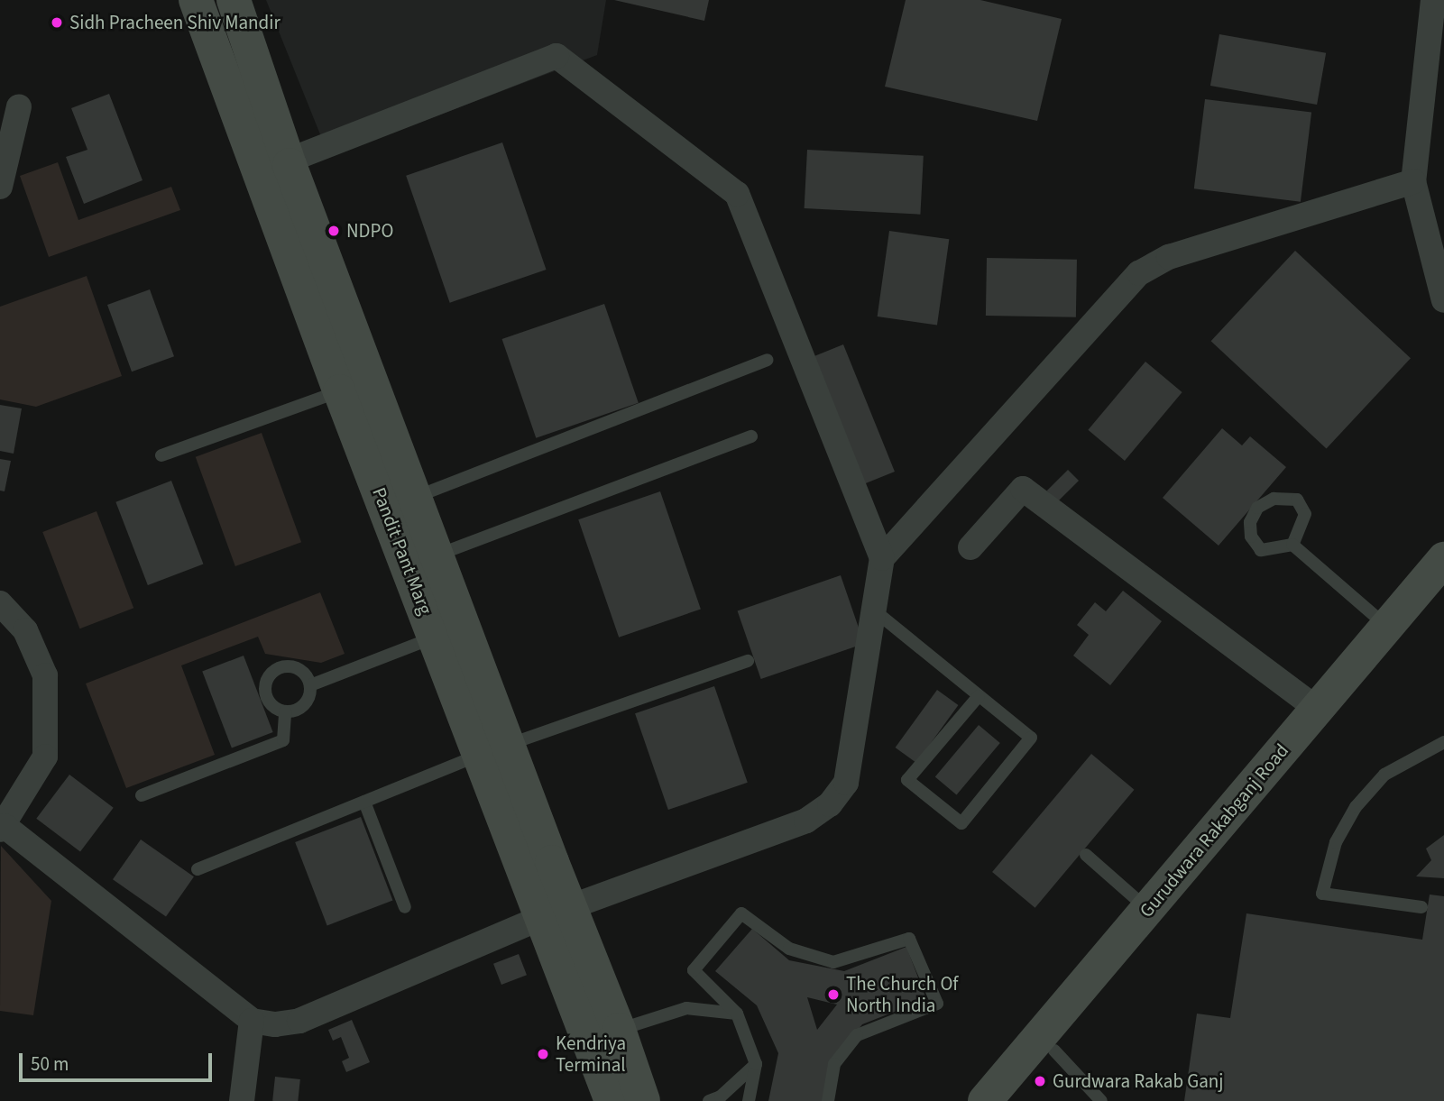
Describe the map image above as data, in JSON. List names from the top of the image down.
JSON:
{
  "streets": {
    "street": ["Pandit Pant Marg", "Gurudwara Rakabganj Road"]
  },
  "places": [
    "Sidh Pracheen Shiv Mandir",
    "NDPO",
    "The Church Of North India",
    "Kendriya Terminal",
    "Gurdwara Rakab Ganj"
  ],
  "scale_bar": "50 m"
}
